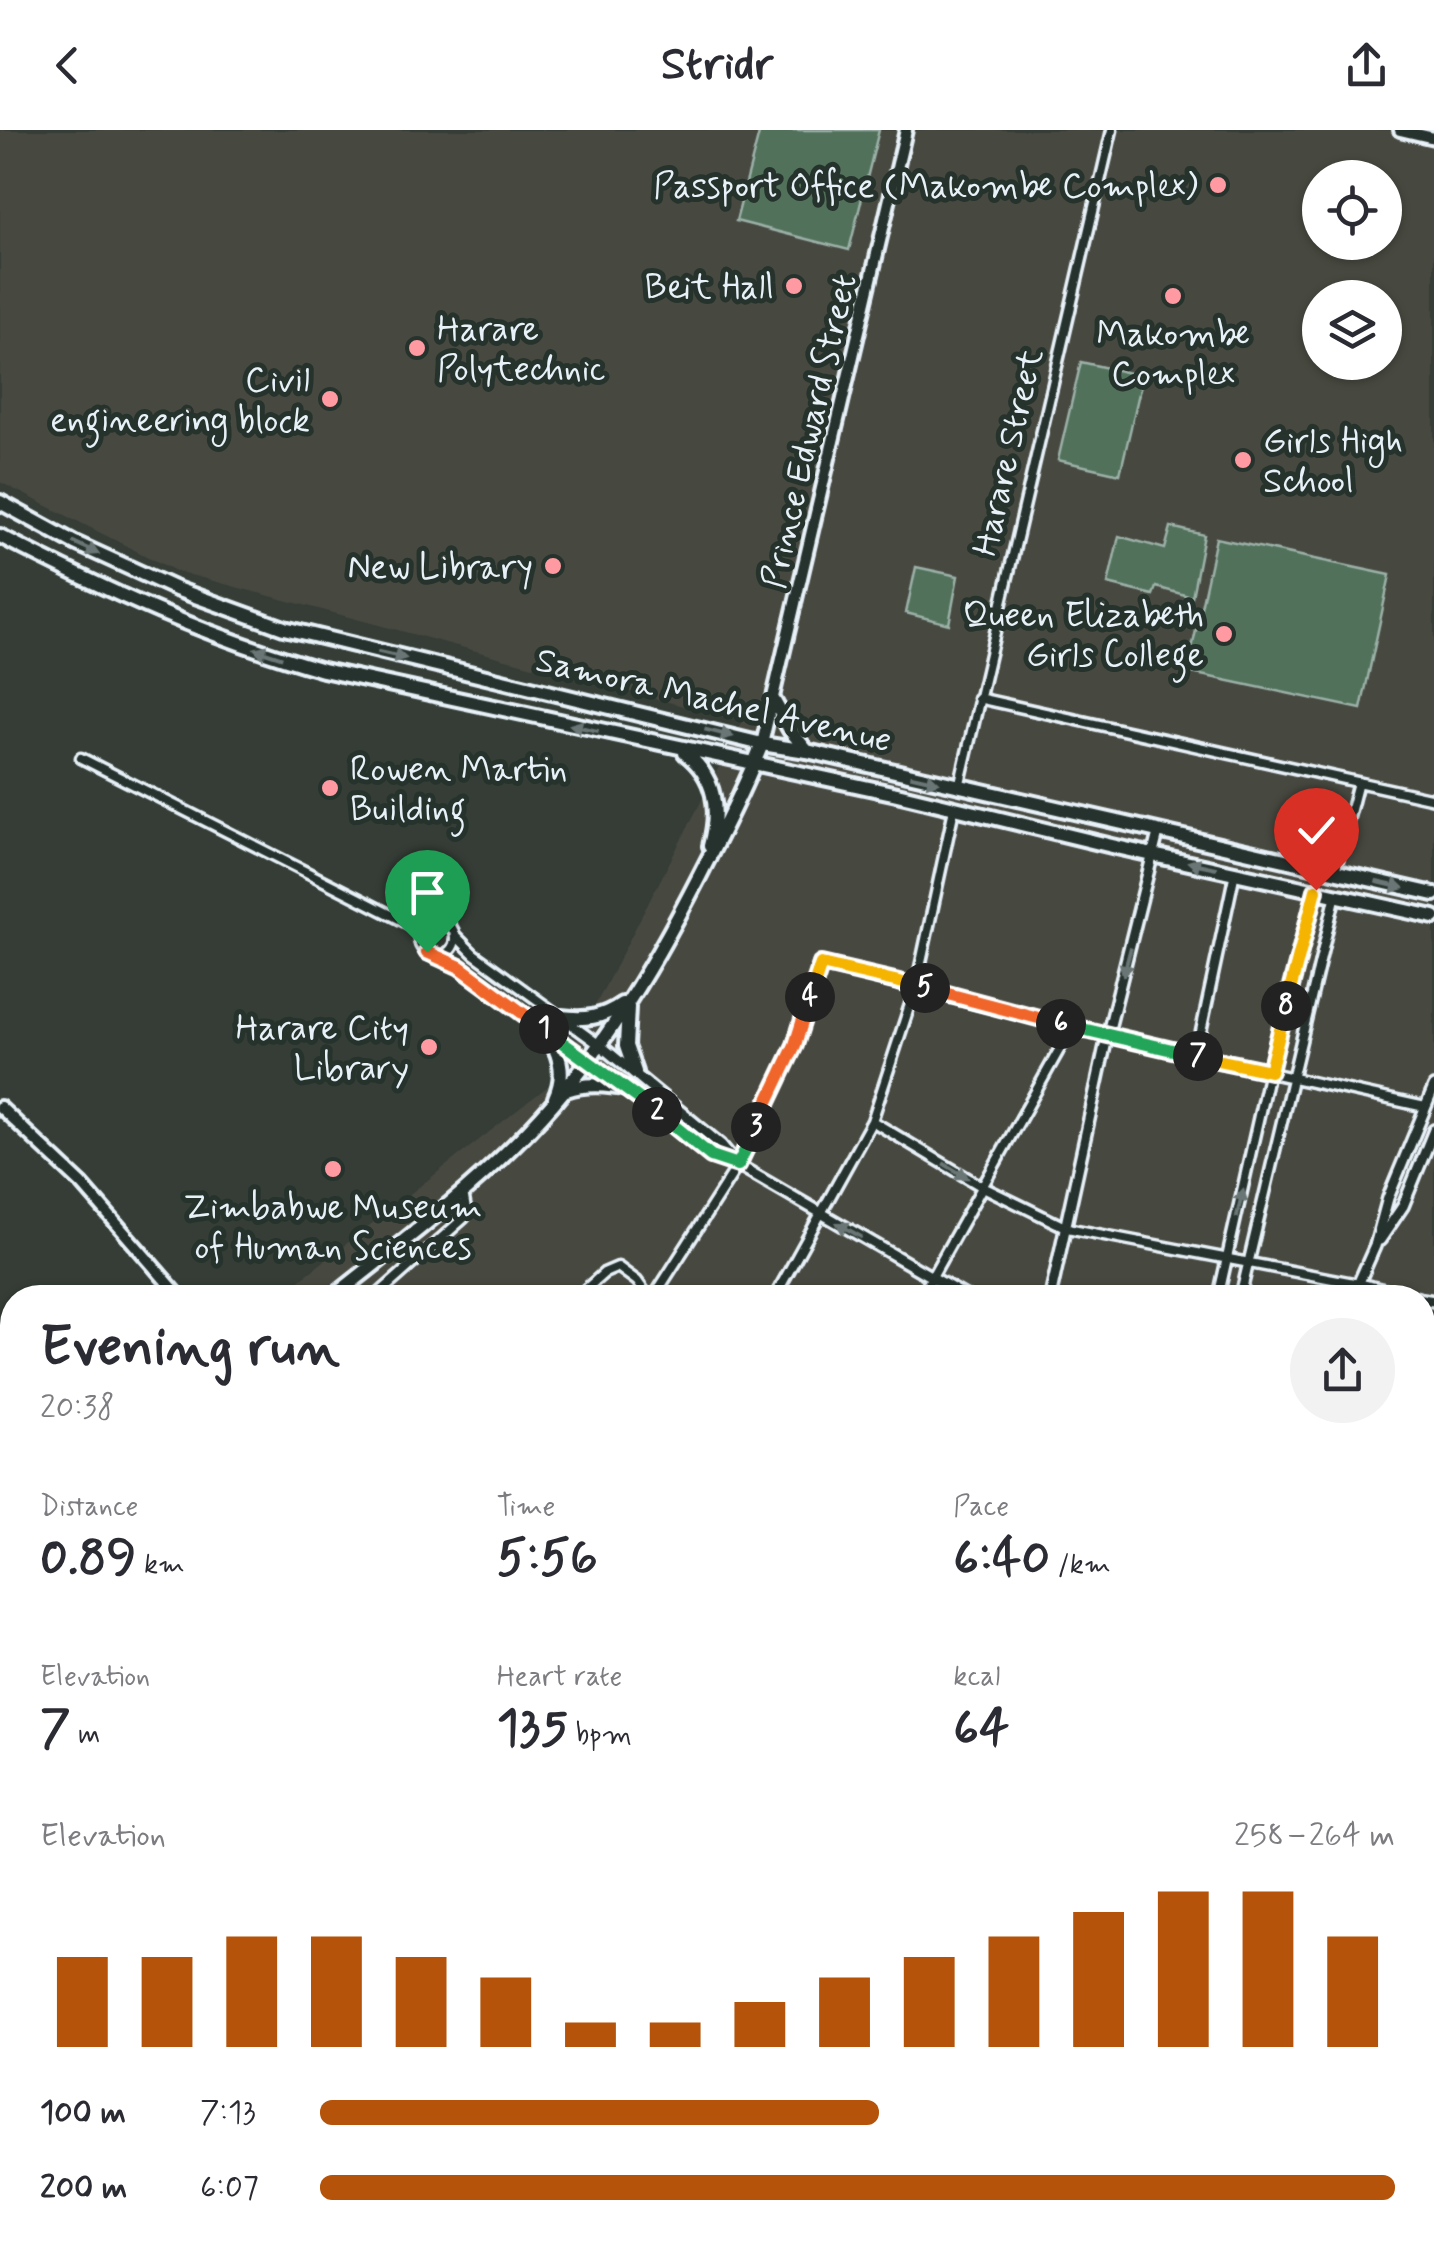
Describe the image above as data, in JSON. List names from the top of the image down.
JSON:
{
  "streets": {
    "highway": ["Samora Machel Avenue"],
    "main road": ["Prince Edward Street"],
    "street": ["Harare Street"]
  },
  "crossings": [
    ["Prince Edward Street", "Samora Machel Avenue"],
    ["Harare Street", "Samora Machel Avenue"]
  ],
  "places": [
    "Passport Office (Makombe Complex)",
    "Beit Hall",
    "Makombe Complex",
    "Harare Polytechnic",
    "Civil engineering block",
    "Girls High School",
    "New Library",
    "Queen Elizabeth Girls College",
    "Rowen Martin Building",
    "Harare City Library",
    "Zimbabwe Museum of Human Sciences"
  ],
  "page": {
    "header": "Stridr",
    "pins": [
      "5",
      "4",
      "8",
      "6",
      "1",
      "7",
      "2",
      "3"
    ],
    "heading": ["Evening run", "20:38"],
    "stats": [
      ["Distance", "0.89 km"],
      ["Time", "5:56"],
      ["Pace", "6:40 /km"],
      ["Elevation", "7 m"],
      ["Heart rate", "135 bpm"],
      ["kcal", "64"]
    ],
    "chart": ["Elevation", "258–264 m"],
    "list": [
      {
        "name": "100 m",
        "note": "7:13"
      },
      {
        "name": "200 m",
        "note": "6:07"
      }
    ]
  }
}
